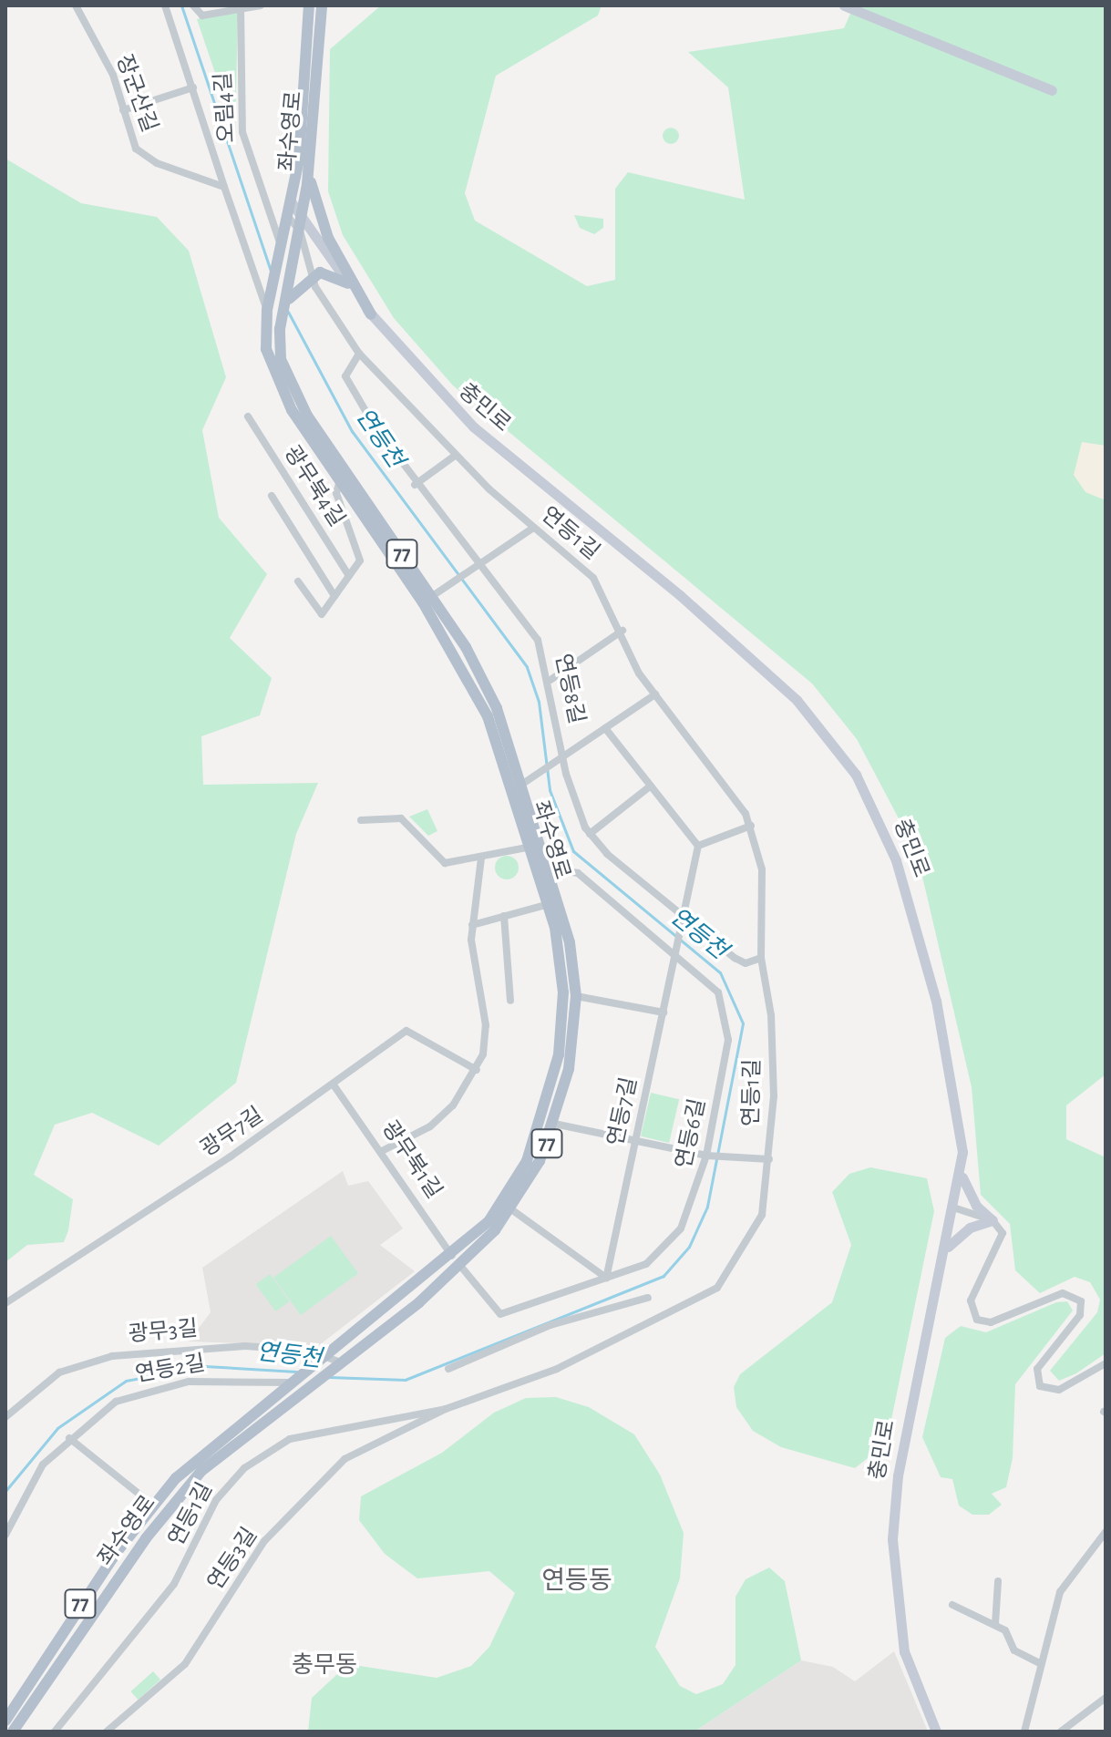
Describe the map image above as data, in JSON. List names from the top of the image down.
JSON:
{
  "streets": {
    "main road": ["좌수영로", "77"],
    "street": [
      "장군산길",
      "오림4길",
      "충민로",
      "광무북4길",
      "연등1길",
      "연등8길",
      "연등7길",
      "광무7길",
      "연등6길",
      "광무북1길",
      "광무3길",
      "연등2길",
      "연등3길"
    ]
  },
  "crossings": [
    ["오림4길", "좌수영로"],
    ["오림4길", "77"],
    ["좌수영로", "충민로"],
    ["좌수영로", "광무북4길"],
    ["좌수영로", "연등1길"],
    ["좌수영로", "77"],
    ["좌수영로", "연등6길"],
    ["좌수영로", "광무북1길"],
    ["좌수영로", "광무3길"],
    ["좌수영로", "연등2길"],
    ["연등1길", "연등8길"],
    ["연등1길", "연등3길"],
    ["연등8길", "연등7길"],
    ["연등7길", "연등6길"],
    ["광무7길", "광무북1길"]
  ],
  "districts": ["연등동", "충무동"],
  "water": ["연등천"]
}
